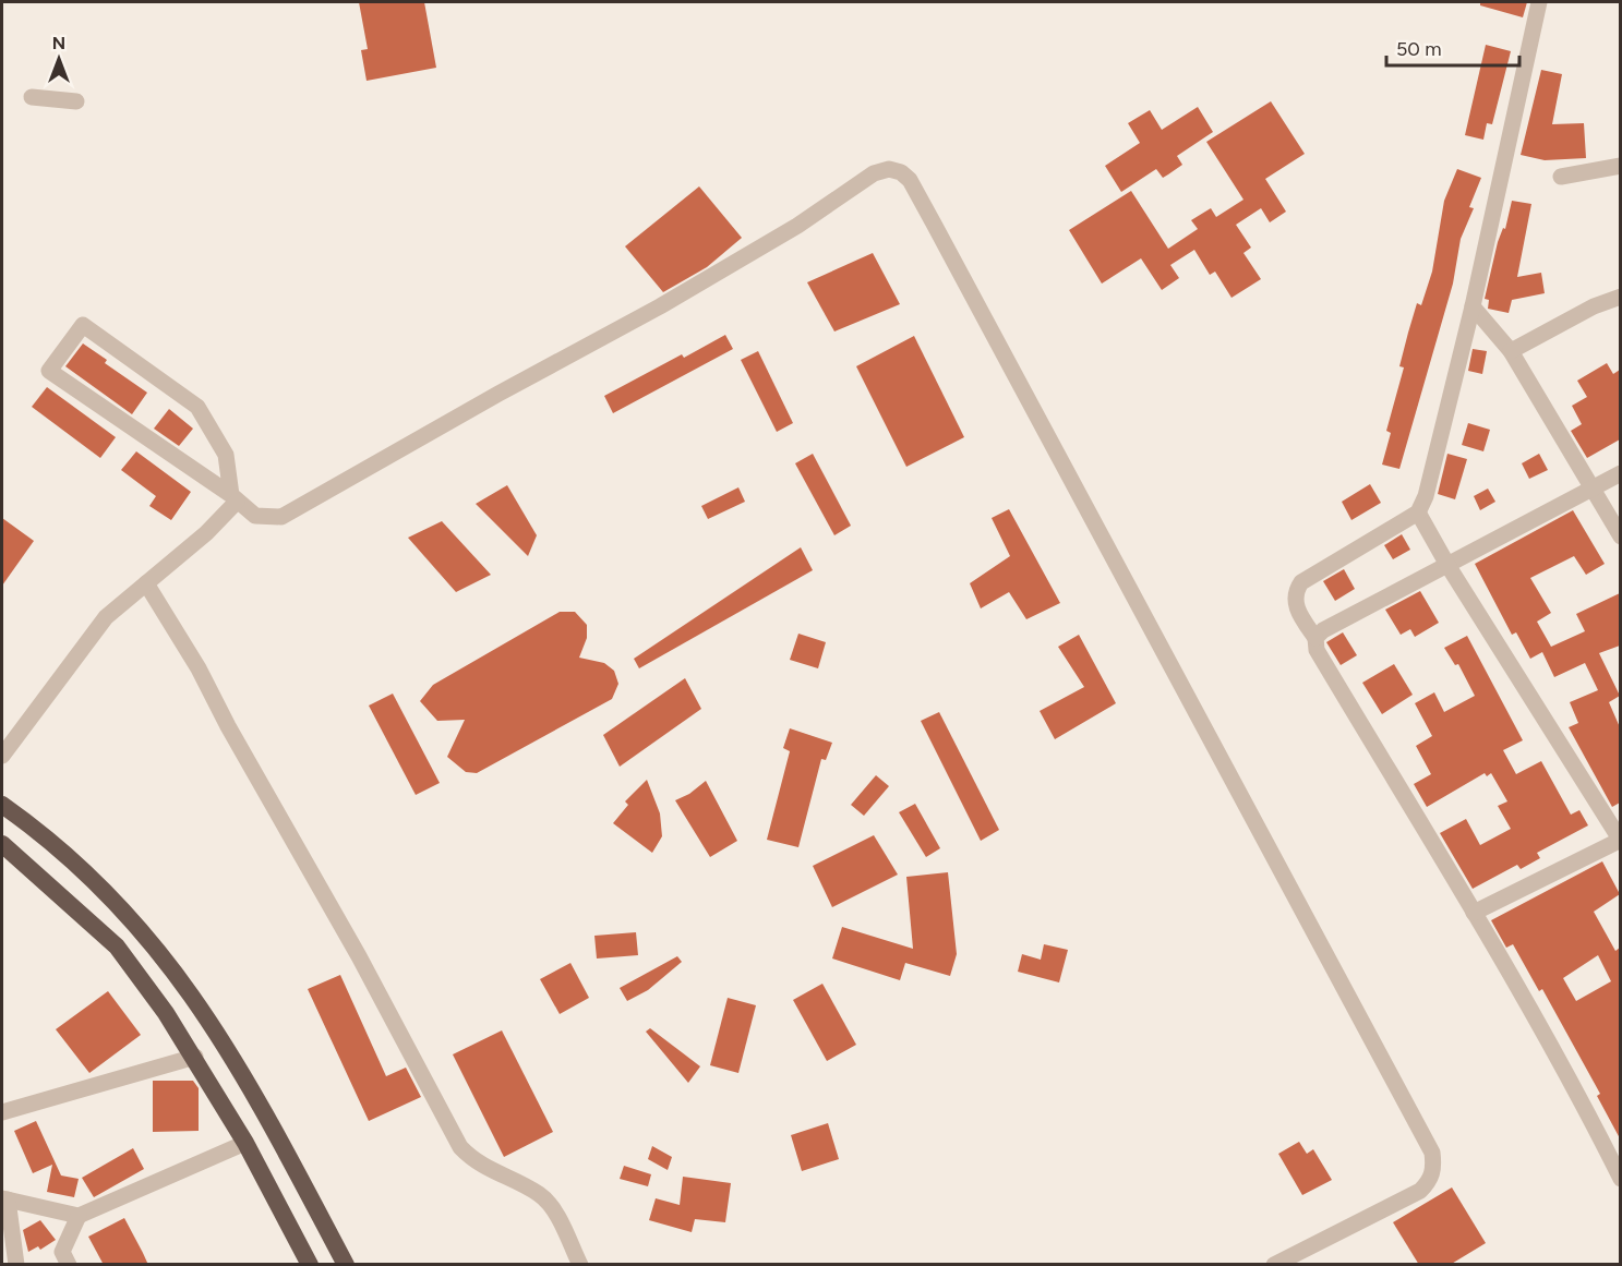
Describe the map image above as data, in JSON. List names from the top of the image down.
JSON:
{
  "scale_bar": "50 m",
  "north": "top"
}
